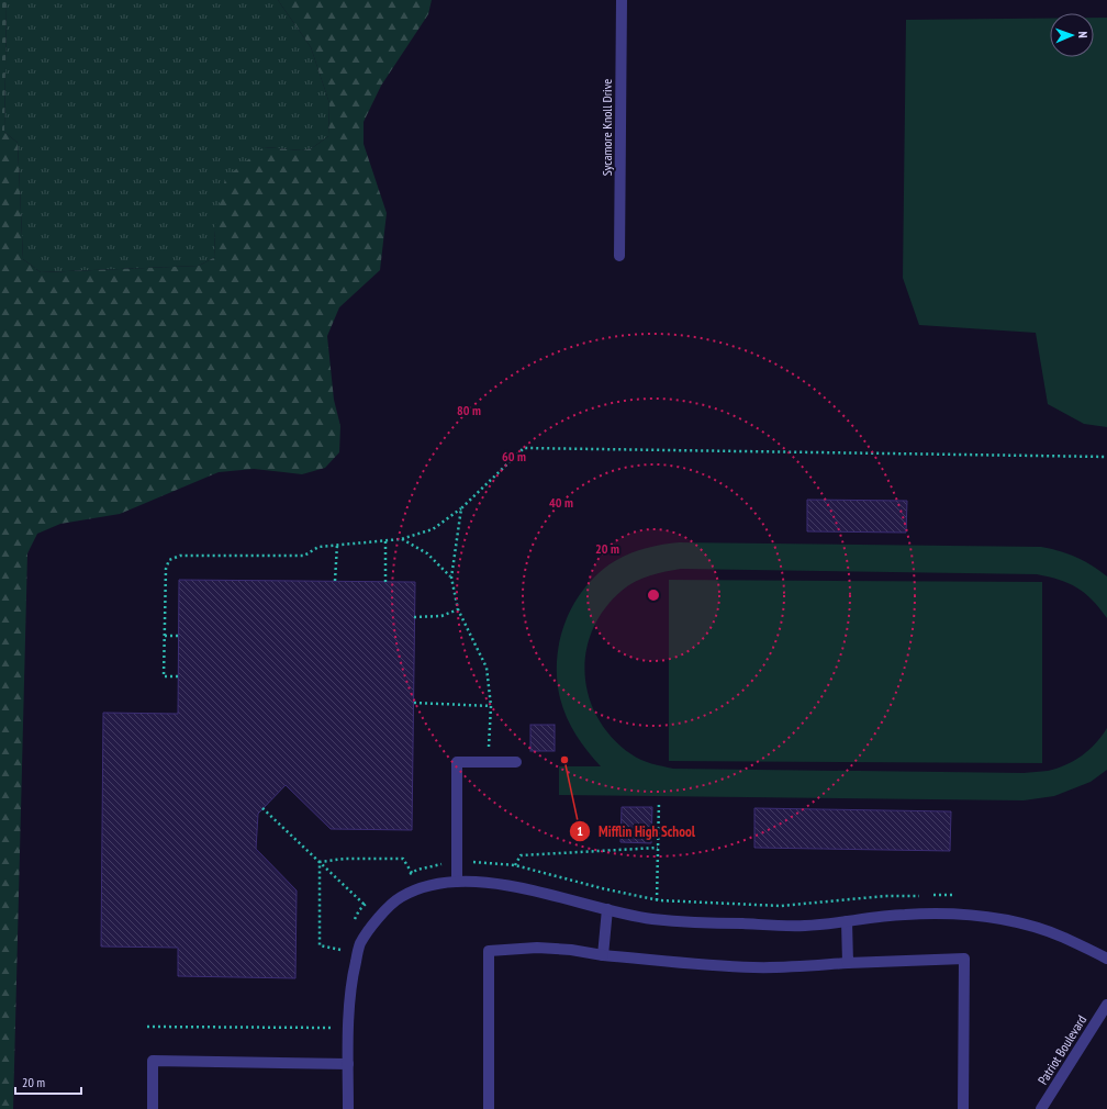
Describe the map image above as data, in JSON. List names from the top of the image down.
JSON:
{
  "streets": {
    "street": ["Sycamore Knoll Drive", "Patriot Boulevard"]
  },
  "places": ["Mifflin High School"],
  "scale_bar": "20 m",
  "north": "right",
  "rings": [
    "80 m",
    "60 m",
    "40 m",
    "20 m"
  ]
}
